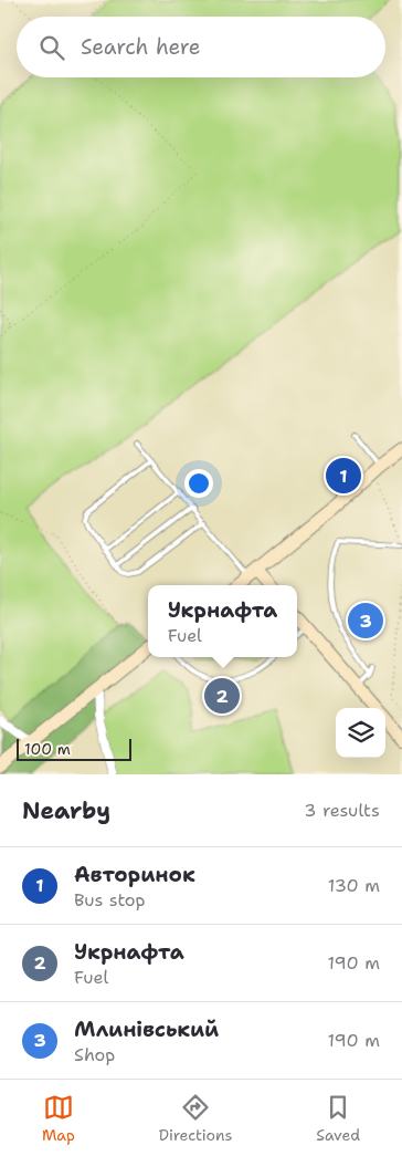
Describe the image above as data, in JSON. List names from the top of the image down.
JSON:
{
  "scale_bar": "100 m",
  "page": {
    "search": "Search here",
    "pins": ["1", "3", "2"],
    "popup": ["Укрнафта", "Fuel"],
    "scale": "100 m",
    "heading": ["Nearby", "3 results"],
    "list": [
      {
        "mark": "1",
        "name": "Авторинок",
        "note": "Bus stop",
        "value": "130 m"
      },
      {
        "mark": "2",
        "name": "Укрнафта",
        "note": "Fuel",
        "value": "190 m"
      },
      {
        "mark": "3",
        "name": "Млинівський",
        "note": "Shop",
        "value": "190 m"
      }
    ],
    "nav": ["Map", "Directions", "Saved"]
  }
}
